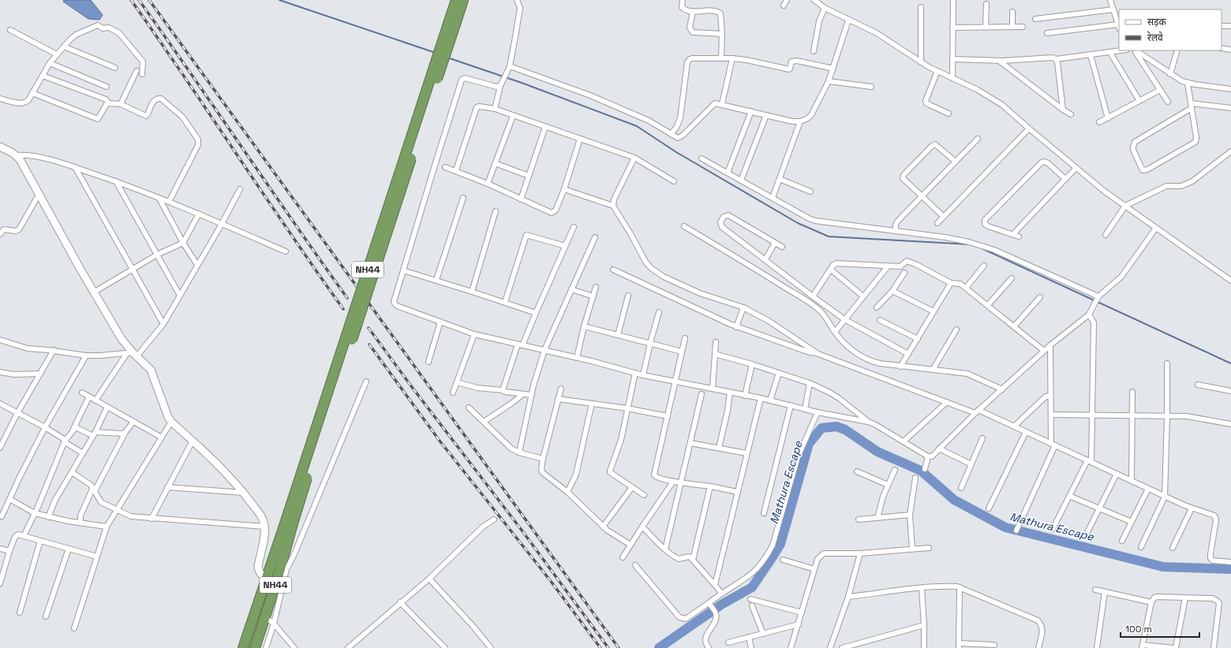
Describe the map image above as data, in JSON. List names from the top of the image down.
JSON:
{
  "streets": {
    "highway": ["NH44"]
  },
  "water": ["Mathura Escape"],
  "legend": ["सड़क", "रेलवे"],
  "scale_bar": "100 m"
}
